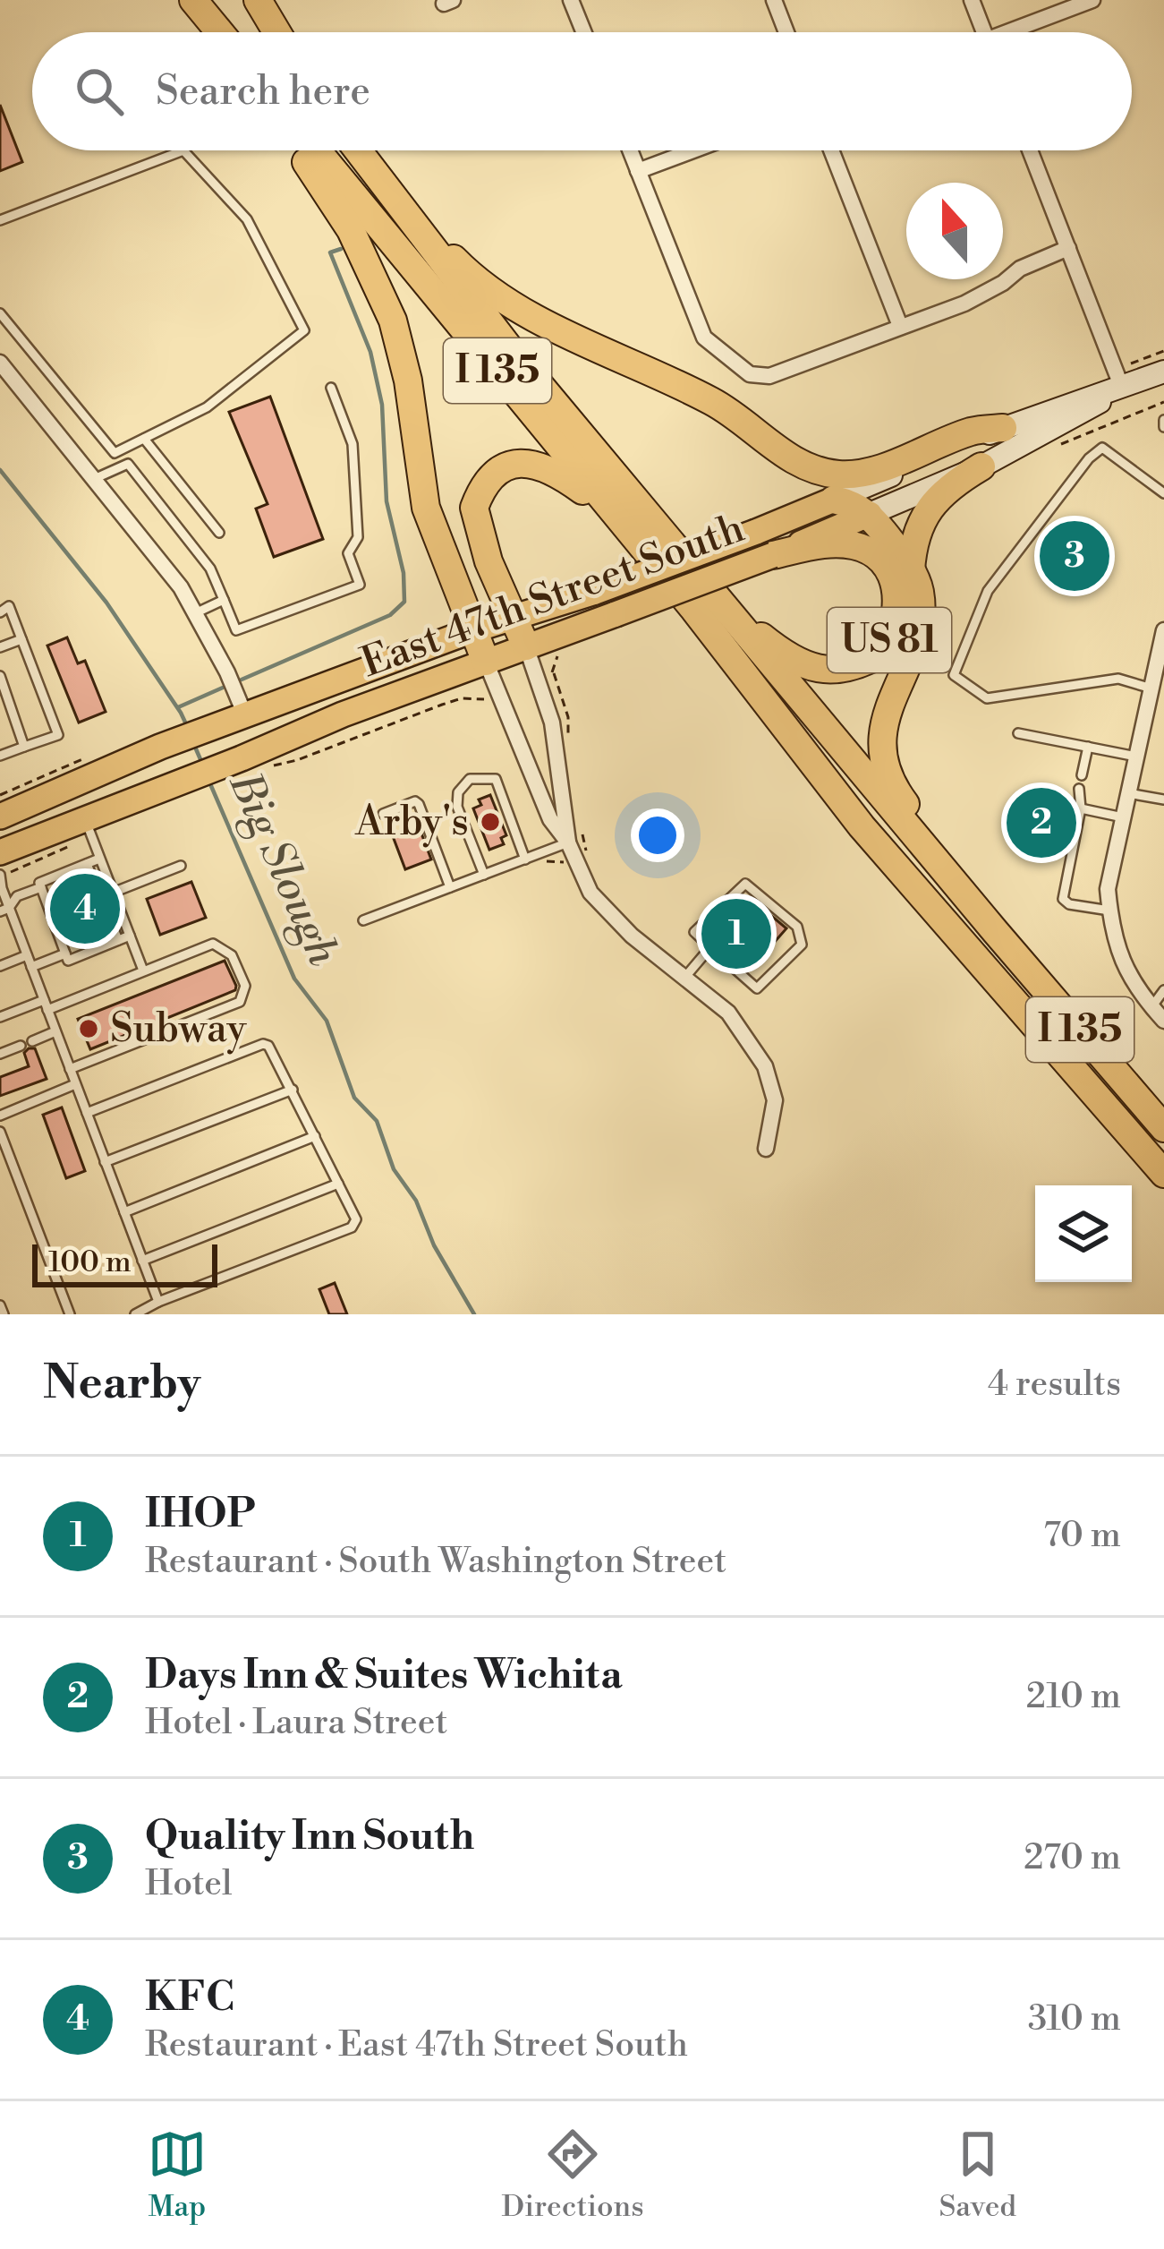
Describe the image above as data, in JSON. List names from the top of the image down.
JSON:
{
  "streets": {
    "highway": ["I 135", "US 81"],
    "main road": ["East 47th Street South"]
  },
  "crossings": [
    ["I 135", "US 81"],
    ["East 47th Street South", "US 81"]
  ],
  "water": ["Big Slough"],
  "places": ["Arby's", "Subway"],
  "scale_bar": "100 m",
  "north": "top",
  "page": {
    "search": "Search here",
    "pins": [
      "3",
      "2",
      "4",
      "1"
    ],
    "scale": "100 m",
    "heading": ["Nearby", "4 results"],
    "list": [
      {
        "mark": "1",
        "name": "IHOP",
        "note": "Restaurant · South Washington Street",
        "value": "70 m"
      },
      {
        "mark": "2",
        "name": "Days Inn & Suites Wichita",
        "note": "Hotel · Laura Street",
        "value": "210 m"
      },
      {
        "mark": "3",
        "name": "Quality Inn South",
        "note": "Hotel",
        "value": "270 m"
      },
      {
        "mark": "4",
        "name": "KFC",
        "note": "Restaurant · East 47th Street South",
        "value": "310 m"
      }
    ],
    "nav": ["Map", "Directions", "Saved"]
  }
}
